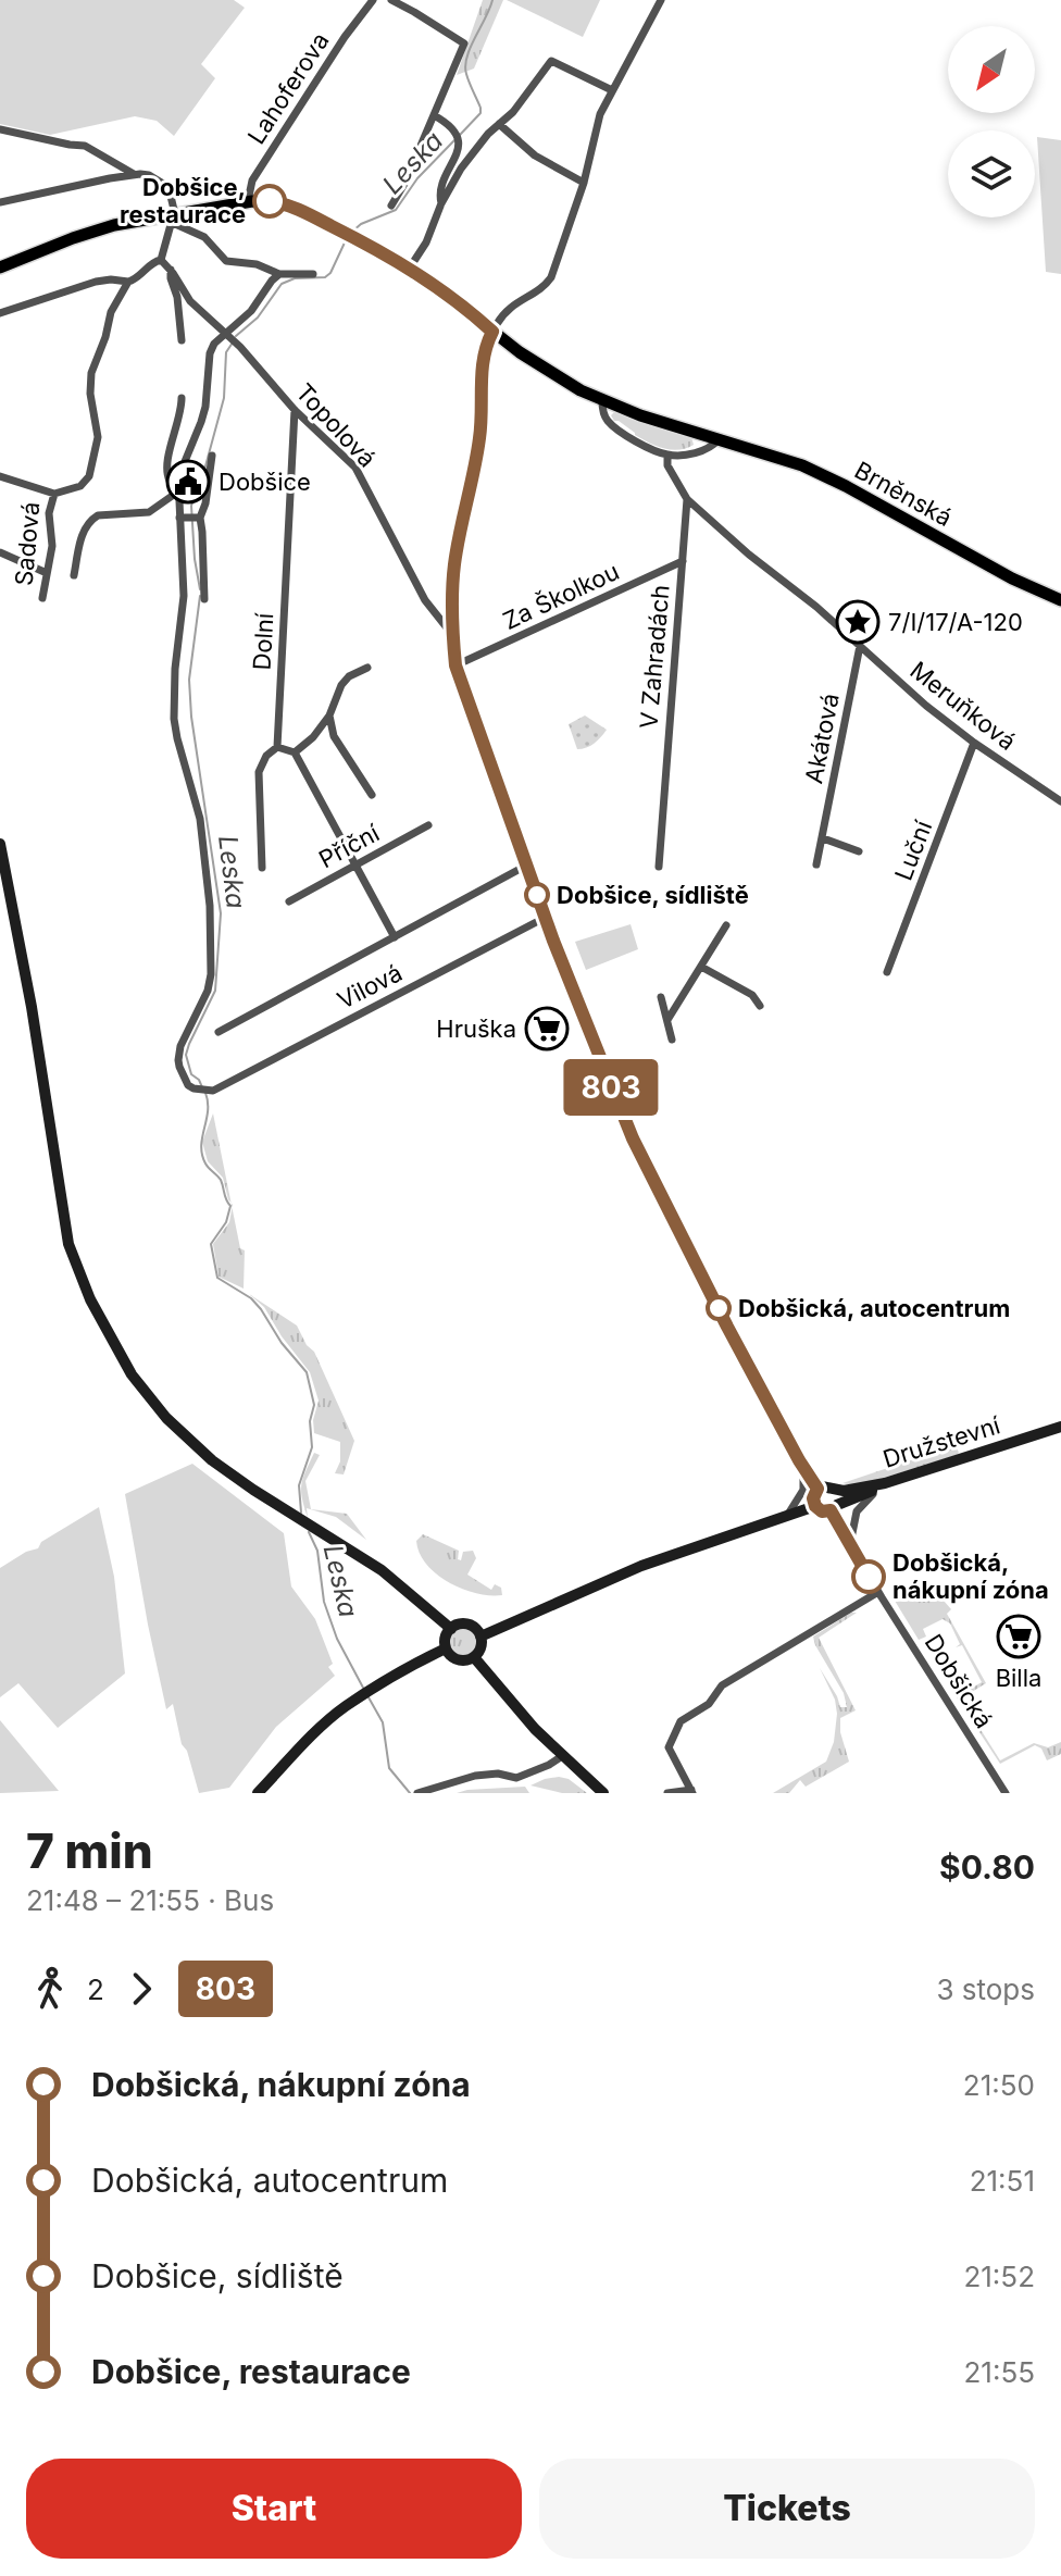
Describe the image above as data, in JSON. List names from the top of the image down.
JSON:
{
  "streets": {
    "main road": ["Brněnská", "Družstevní"],
    "street": [
      "Lahoferova",
      "Topolová",
      "Sadová",
      "Za Školkou",
      "Dolní",
      "V Zahradách",
      "Meruňková",
      "Akátová",
      "Příční",
      "Luční",
      "Vilová",
      "Dobšická"
    ]
  },
  "crossings": [
    ["Lahoferova", "Brněnská"],
    ["Topolová", "Dolní"],
    ["Za Školkou", "V Zahradách"],
    ["V Zahradách", "Meruňková"],
    ["Meruňková", "Akátová"],
    ["Meruňková", "Luční"],
    ["Družstevní", "Dobšická"]
  ],
  "water": ["Leska"],
  "places": {
    "other": [
      "Dobšice, restaurace",
      "Dobšice, sídliště",
      "Dobšická, autocentrum",
      "Dobšická, nákupní zóna"
    ],
    "public building": ["Dobšice"],
    "place": ["7/I/17/A-120"],
    "supermarket": ["Hruška", "Billa"]
  },
  "lines": ["bus line 803"],
  "north": "bottom left",
  "page": {
    "on_map": "803",
    "heading": ["7 min", "21:48 – 21:55 · Bus", "$0.80"],
    "legs": ["2", "803", "3 stops"],
    "list": [
      {
        "name": "Dobšická, nákupní zóna",
        "value": "21:50"
      },
      {
        "name": "Dobšická, autocentrum",
        "value": "21:51"
      },
      {
        "name": "Dobšice, sídliště",
        "value": "21:52"
      },
      {
        "name": "Dobšice, restaurace",
        "value": "21:55"
      }
    ],
    "buttons": ["Start", "Tickets"]
  }
}
